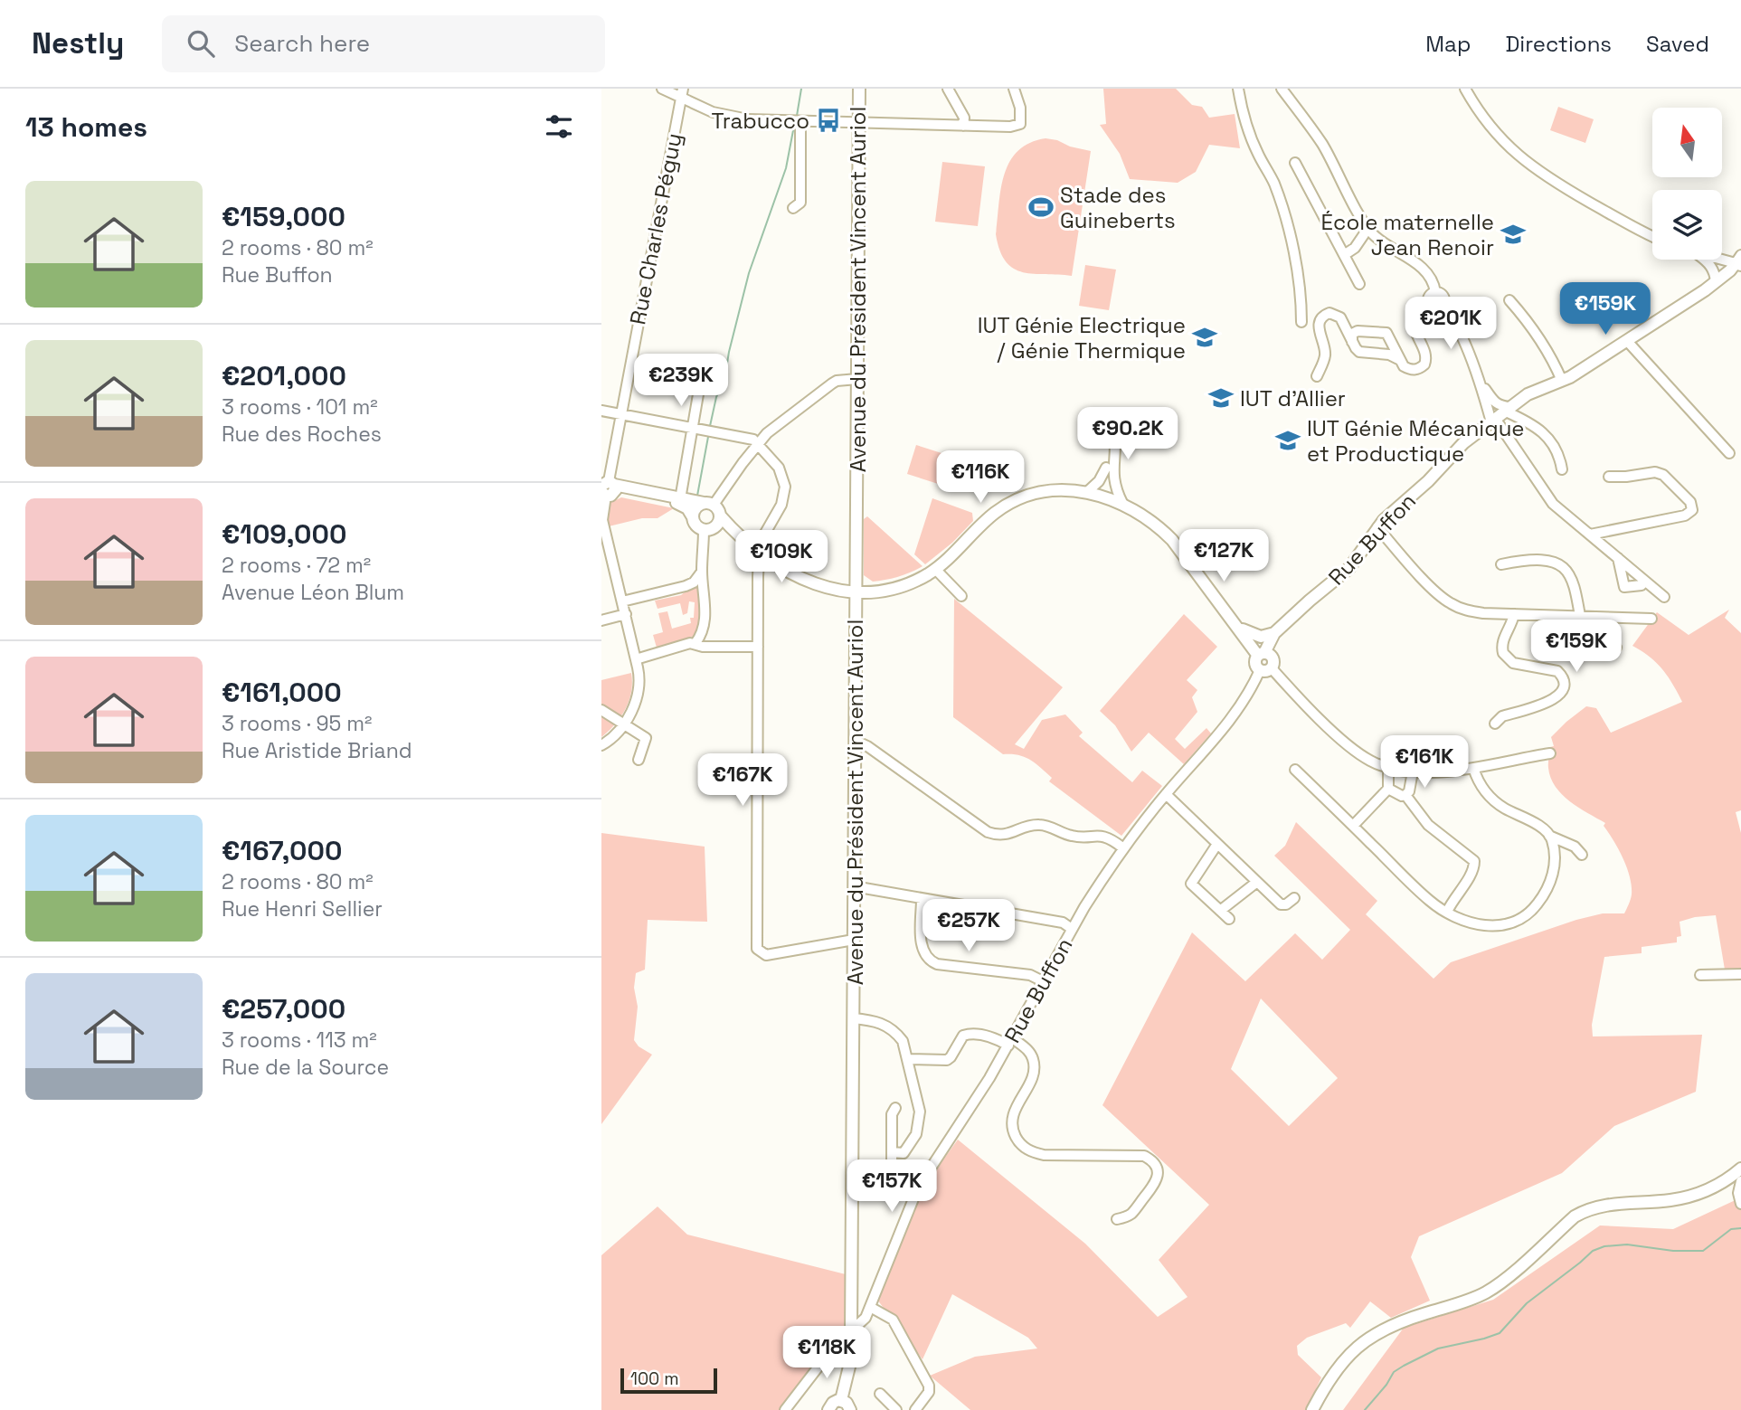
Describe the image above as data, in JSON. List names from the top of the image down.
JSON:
{
  "streets": {
    "main road": ["Avenue du Président Vincent Auriol", "Rue Buffon"],
    "street": ["Rue Charles Péguy"]
  },
  "crossings": [
    ["Avenue du Président Vincent Auriol", "Rue Buffon"]
  ],
  "places": {
    "bus stop": ["Trabucco"],
    "sports": ["Stade des Guineberts"],
    "school or university": [
      "École maternelle Jean Renoir",
      "IUT Génie Electrique / Génie Thermique",
      "IUT d'Allier",
      "IUT Génie Mécanique et Productique"
    ]
  },
  "scale_bar": "100 m",
  "north": "top",
  "page": {
    "header": "Nestly",
    "search": "Search here",
    "nav": ["Map", "Directions", "Saved"],
    "heading": "13 homes",
    "list": [
      {
        "name": "€159,000",
        "note": "2 rooms · 80 m² · Rue Buffon"
      },
      {
        "name": "€201,000",
        "note": "3 rooms · 101 m² · Rue des Roches"
      },
      {
        "name": "€109,000",
        "note": "2 rooms · 72 m² · Avenue Léon Blum"
      },
      {
        "name": "€161,000",
        "note": "3 rooms · 95 m² · Rue Aristide Briand"
      },
      {
        "name": "€167,000",
        "note": "2 rooms · 80 m² · Rue Henri Sellier"
      },
      {
        "name": "€257,000",
        "note": "3 rooms · 113 m² · Rue de la Source"
      }
    ],
    "price": [
      "€159K",
      "€201K",
      "€239K",
      "€90.2K",
      "€116K",
      "€127K",
      "€109K",
      "€159K",
      "€161K",
      "€167K",
      "€257K",
      "€157K",
      "€118K"
    ],
    "scale": "100 m"
  }
}
